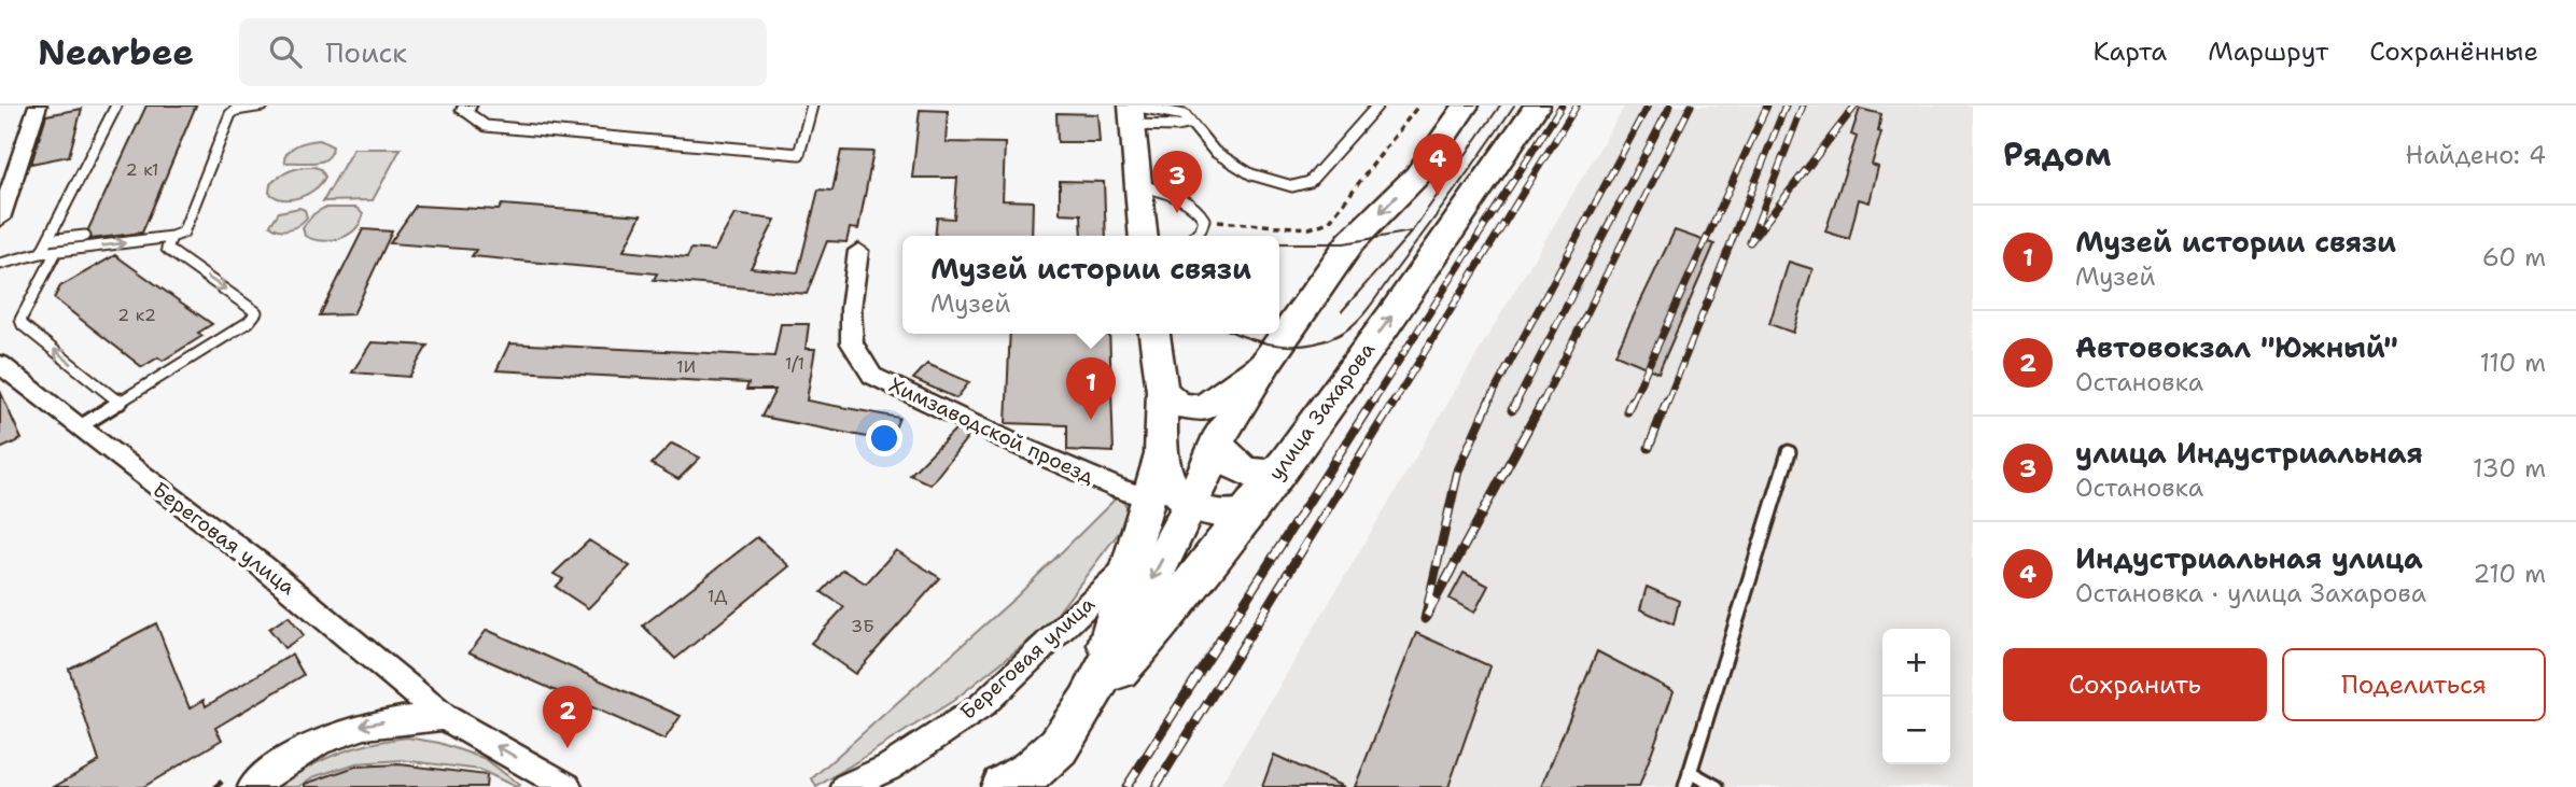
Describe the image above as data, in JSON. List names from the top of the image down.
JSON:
{
  "streets": {
    "main road": ["улица Захарова"],
    "street": ["Химзаводской проезд", "Береговая улица"]
  },
  "house_numbers": [
    "2 к1",
    "2 к2",
    "1/1",
    "1И",
    "1Д",
    "3Б"
  ],
  "page": {
    "header": "Nearbee",
    "search": "Поиск",
    "nav": ["Карта", "Маршрут", "Сохранённые"],
    "heading": ["Рядом", "Найдено: 4"],
    "pins": [
      "4",
      "3",
      "1",
      "2"
    ],
    "list": [
      {
        "mark": "1",
        "name": "Музей истории связи",
        "note": "Музей",
        "value": "60 m"
      },
      {
        "mark": "2",
        "name": "Автовокзал \"Южный\"",
        "note": "Остановка",
        "value": "110 m"
      },
      {
        "mark": "3",
        "name": "улица Индустриальная",
        "note": "Остановка",
        "value": "130 m"
      },
      {
        "mark": "4",
        "name": "Индустриальная улица",
        "note": "Остановка · улица Захарова",
        "value": "210 m"
      }
    ],
    "popup": ["Музей истории связи", "Музей"],
    "buttons": ["Сохранить", "Поделиться"],
    "map_buttons": ["+", "−"]
  }
}
